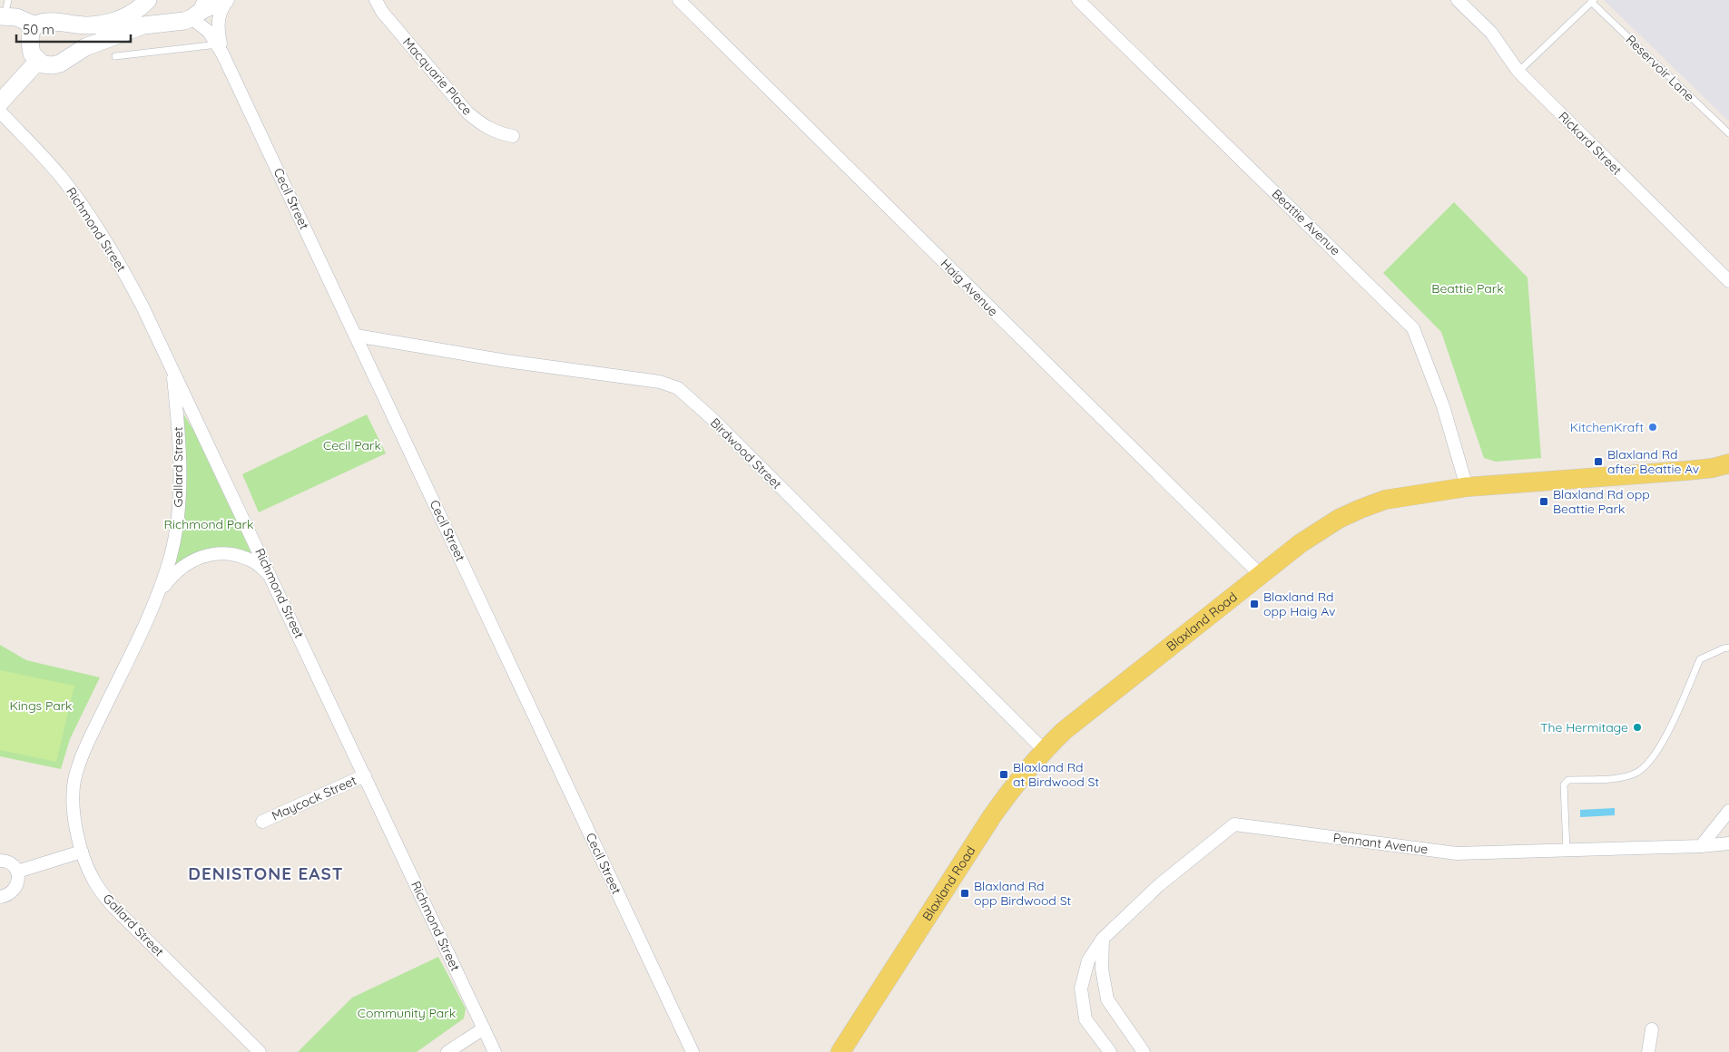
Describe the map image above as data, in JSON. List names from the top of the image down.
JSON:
{
  "streets": {
    "main road": ["Blaxland Road"],
    "street": [
      "Macquarie Place",
      "Rickard Street",
      "Cecil Street",
      "Beattie Avenue",
      "Richmond Street",
      "Haig Avenue",
      "Birdwood Street",
      "Gallard Street",
      "Maycock Street",
      "Pennant Avenue"
    ],
    "lane": ["Reservoir Lane"]
  },
  "crossings": [
    ["Cecil Street", "Birdwood Street"],
    ["Beattie Avenue", "Blaxland Road"],
    ["Richmond Street", "Gallard Street"],
    ["Richmond Street", "Maycock Street"],
    ["Haig Avenue", "Blaxland Road"],
    ["Birdwood Street", "Blaxland Road"]
  ],
  "districts": ["DENISTONE EAST"],
  "parks": [
    "Beattie Park",
    "Cecil Park",
    "Richmond Park",
    "Kings Park",
    "Community Park"
  ],
  "places": {
    "other": ["KitchenKraft", "The Hermitage"],
    "transit": [
      "Blaxland Rd after Beattie Av",
      "Blaxland Rd opp Beattie Park",
      "Blaxland Rd opp Haig Av",
      "Blaxland Rd at Birdwood St",
      "Blaxland Rd opp Birdwood St"
    ]
  },
  "scale_bar": "50 m"
}
